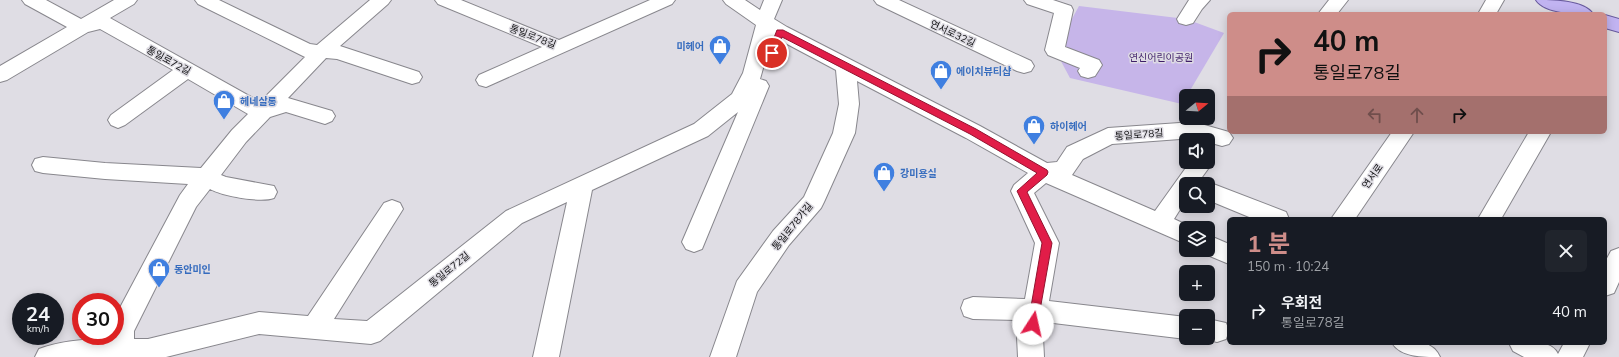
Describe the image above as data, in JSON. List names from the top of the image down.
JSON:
{
  "streets": {
    "street": [
      "연서로32길",
      "통일로78길",
      "통일로72길",
      "연서로",
      "통일로78가길"
    ]
  },
  "parks": ["연신어린이공원"],
  "places": {
    "shop": [
      "미헤어",
      "에이치뷰티샵",
      "헤네살롱",
      "하이헤어",
      "강미용실",
      "동안미인"
    ]
  },
  "north": "right",
  "page": {
    "turn": ["40 m", "통일로78길"],
    "map_buttons": ["+", "−"],
    "heading": ["1 분", "150 m · 10:24"],
    "list": [
      {
        "name": "우회전",
        "note": "통일로78길",
        "value": "40 m"
      }
    ],
    "speed": "24 km/h",
    "limit": "30"
  }
}
